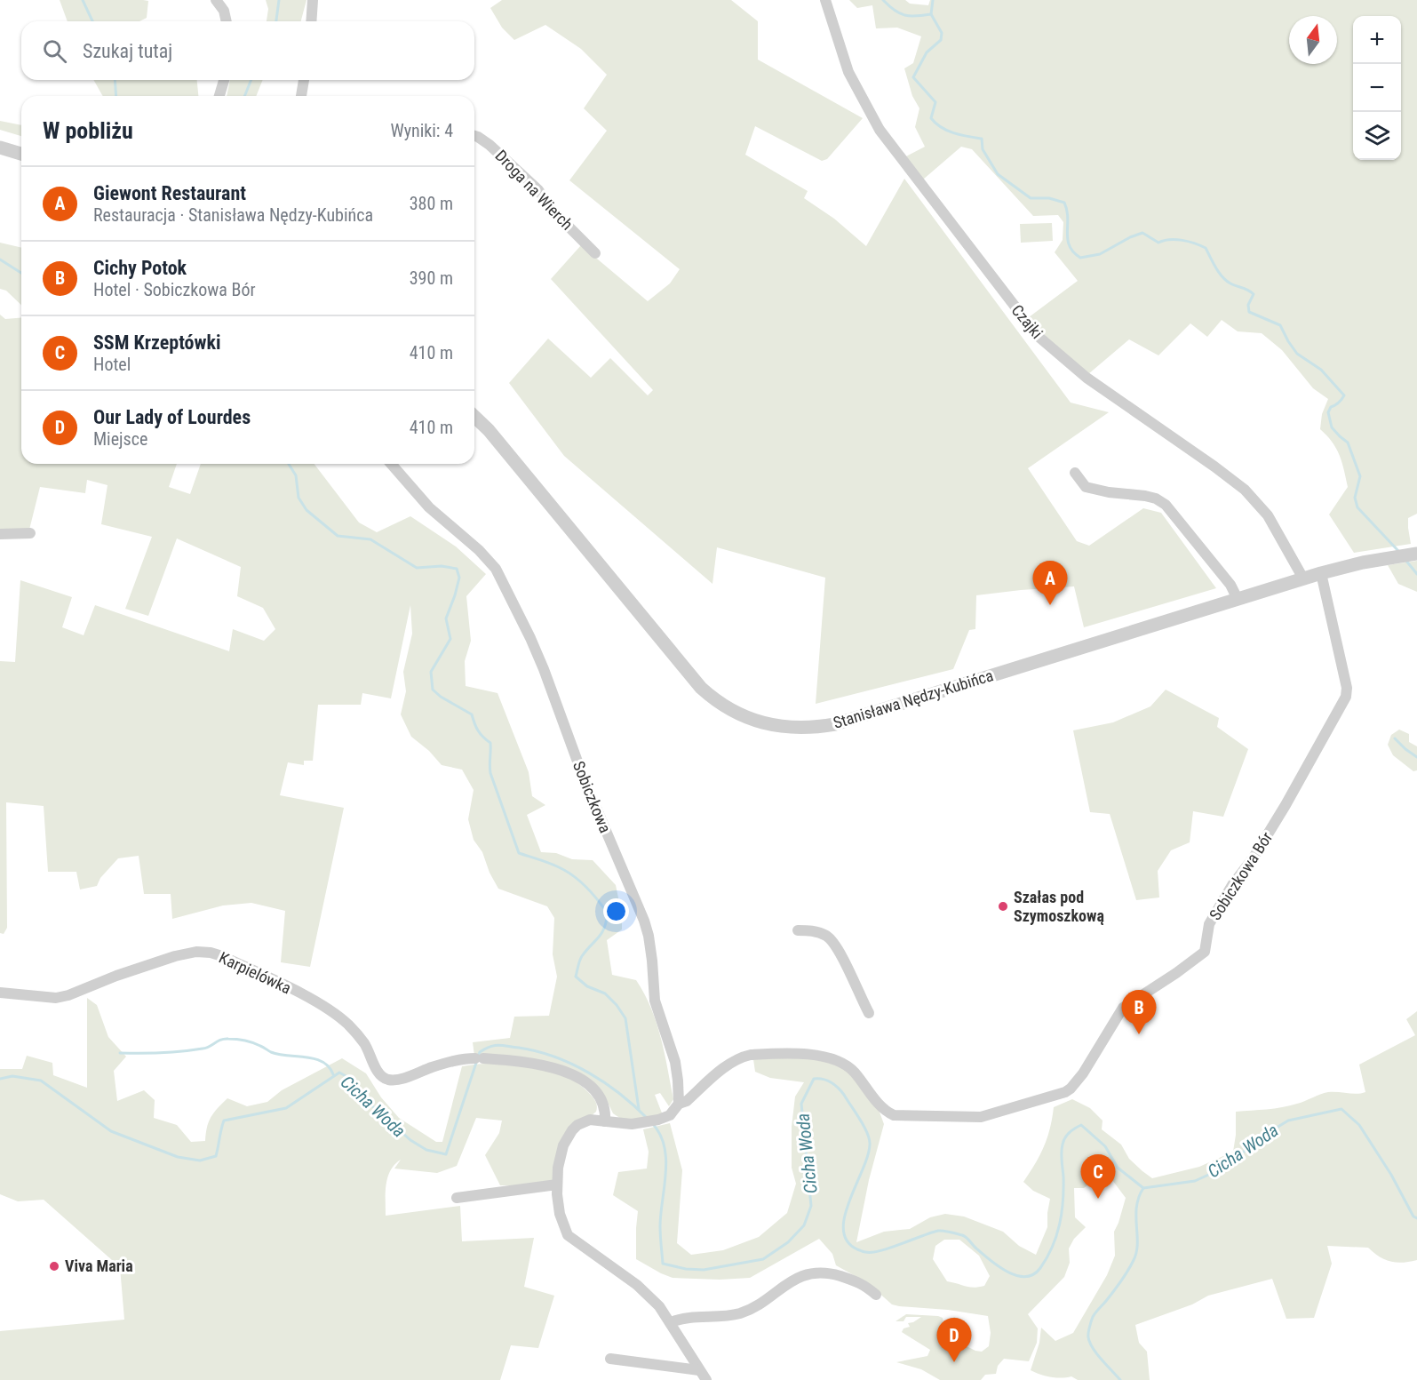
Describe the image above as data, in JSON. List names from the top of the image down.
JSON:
{
  "streets": {
    "street": [
      "Droga na Wierch",
      "Czajki",
      "Stanisława Nędzy-Kubińca",
      "Sobiczkowa",
      "Sobiczkowa Bór",
      "Karpielówka"
    ]
  },
  "crossings": [
    ["Czajki", "Stanisława Nędzy-Kubińca"],
    ["Stanisława Nędzy-Kubińca", "Sobiczkowa Bór"],
    ["Sobiczkowa", "Sobiczkowa Bór"]
  ],
  "water": ["Cicha Woda"],
  "places": ["Szałas pod Szymoszkową", "Viva Maria"],
  "north": "top",
  "page": {
    "map_buttons": ["+", "−"],
    "search": "Szukaj tutaj",
    "heading": ["W pobliżu", "Wyniki: 4"],
    "list": [
      {
        "mark": "A",
        "name": "Giewont Restaurant",
        "note": "Restauracja · Stanisława Nędzy-Kubińca",
        "value": "380 m"
      },
      {
        "mark": "B",
        "name": "Cichy Potok",
        "note": "Hotel · Sobiczkowa Bór",
        "value": "390 m"
      },
      {
        "mark": "C",
        "name": "SSM Krzeptówki",
        "note": "Hotel",
        "value": "410 m"
      },
      {
        "mark": "D",
        "name": "Our Lady of Lourdes",
        "note": "Miejsce",
        "value": "410 m"
      }
    ],
    "pins": [
      "A",
      "B",
      "C",
      "D"
    ]
  }
}
